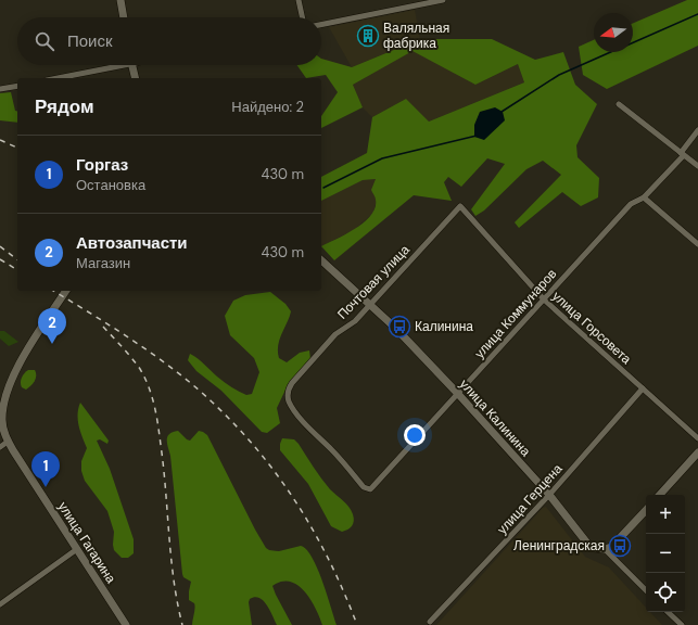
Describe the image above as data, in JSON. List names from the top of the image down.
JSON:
{
  "streets": {
    "street": [
      "Почтовая улица",
      "улица Коммунаров",
      "улица Горсовета",
      "улица Калинина",
      "улица Герцена",
      "улица Гагарина"
    ]
  },
  "crossings": [
    ["Почтовая улица", "улица Коммунаров"],
    ["Почтовая улица", "улица Горсовета"],
    ["Почтовая улица", "улица Калинина"],
    ["улица Коммунаров", "улица Горсовета"],
    ["улица Коммунаров", "улица Калинина"],
    ["улица Горсовета", "улица Герцена"],
    ["улица Калинина", "улица Герцена"]
  ],
  "places": {
    "building": ["Валяльная фабрика"],
    "bus stop": ["Калинина", "Ленинградская"]
  },
  "north": "left",
  "page": {
    "search": "Поиск",
    "heading": ["Рядом", "Найдено: 2"],
    "list": [
      {
        "mark": "1",
        "name": "Горгаз",
        "note": "Остановка",
        "value": "430 m"
      },
      {
        "mark": "2",
        "name": "Автозапчасти",
        "note": "Магазин",
        "value": "430 m"
      }
    ],
    "pins": ["2", "1"],
    "map_buttons": ["+", "−"]
  }
}
